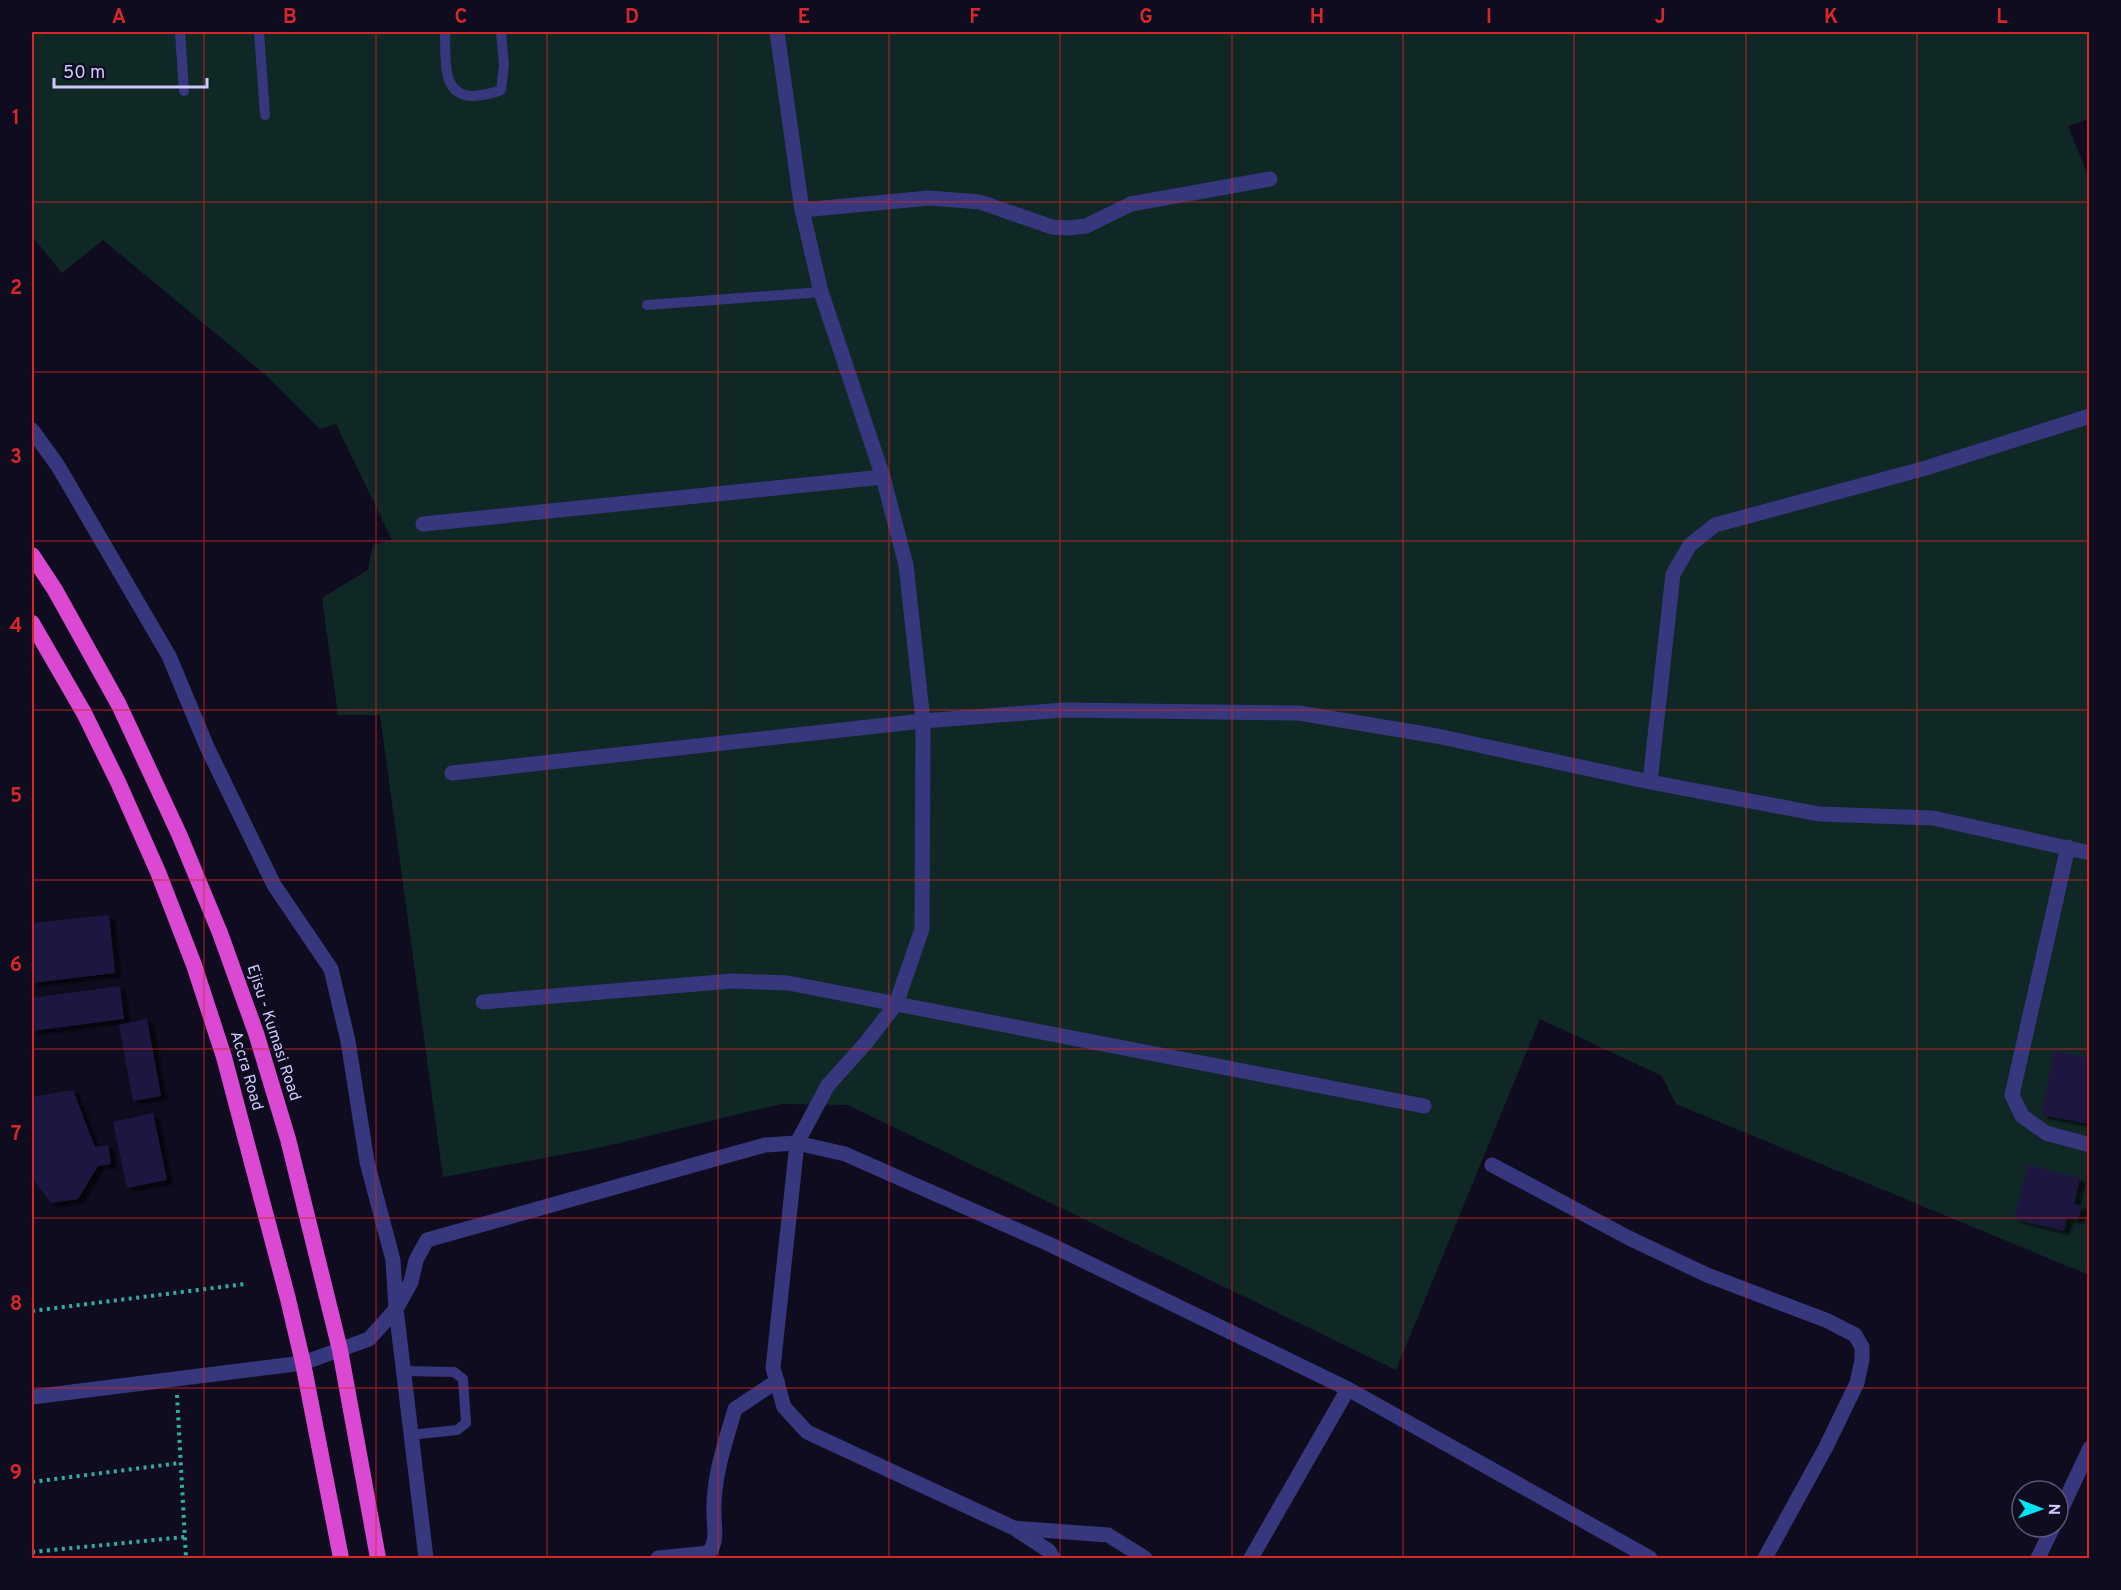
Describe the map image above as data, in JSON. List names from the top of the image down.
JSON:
{
  "streets": {
    "highway": ["Ejisu - Kumasi Road", "Accra Road"]
  },
  "scale_bar": "50 m",
  "north": "right",
  "grid": {
    "columns": [
      "A",
      "B",
      "C",
      "D",
      "E",
      "F",
      "G",
      "H",
      "I",
      "J",
      "K",
      "L"
    ],
    "rows": [
      "1",
      "2",
      "3",
      "4",
      "5",
      "6",
      "7",
      "8",
      "9"
    ]
  }
}
